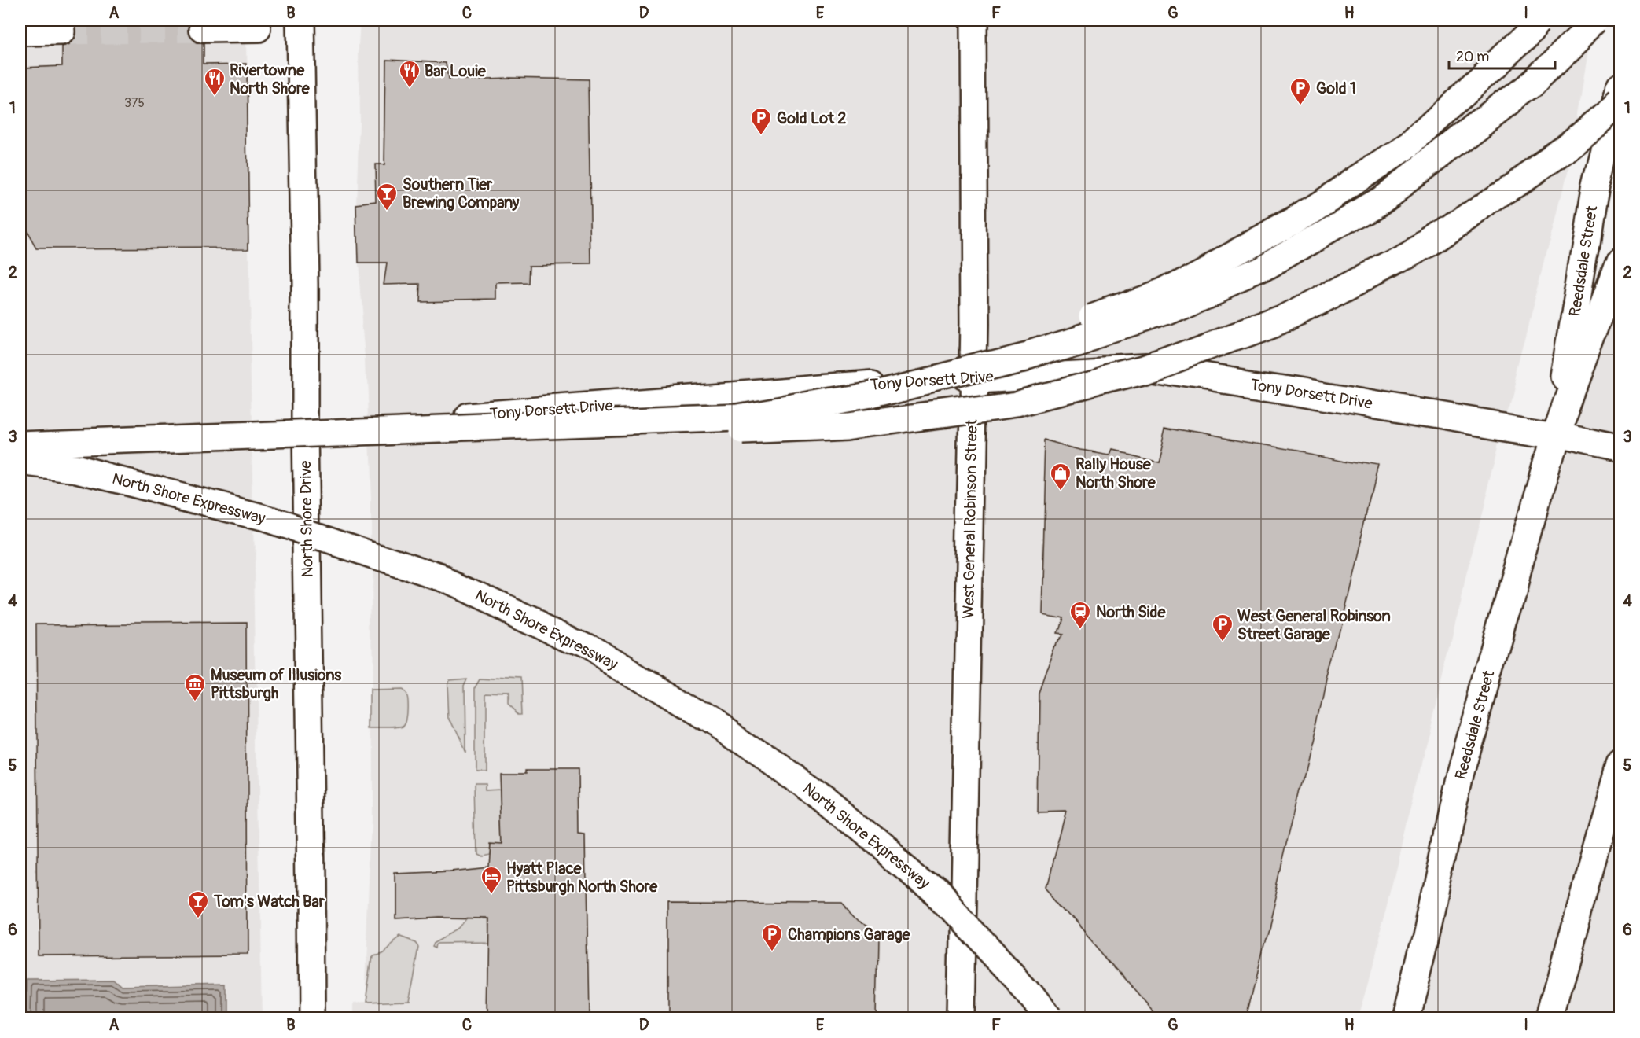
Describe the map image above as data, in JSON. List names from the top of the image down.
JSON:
{
  "streets": {
    "main road": [
      "Reedsdale Street",
      "Tony Dorsett Drive",
      "North Shore Expressway",
      "North Shore Drive",
      "West General Robinson Street"
    ]
  },
  "crossings": [
    ["Reedsdale Street", "Tony Dorsett Drive"],
    ["Tony Dorsett Drive", "North Shore Drive"],
    ["Tony Dorsett Drive", "West General Robinson Street"]
  ],
  "places": {
    "restaurant": ["Bar Louie", "Rivertowne North Shore"],
    "parking": [
      "Gold 1",
      "Gold Lot 2",
      "West General Robinson Street Garage",
      "Champions Garage"
    ],
    "bar": ["Southern Tier Brewing Company", "Tom's Watch Bar"],
    "shop": ["Rally House North Shore"],
    "station": ["North Side"],
    "museum": ["Museum of Illusions Pittsburgh"],
    "hotel": ["Hyatt Place Pittsburgh North Shore"]
  },
  "house_numbers": ["375"],
  "scale_bar": "20 m",
  "grid": {
    "columns": [
      "A",
      "B",
      "C",
      "D",
      "E",
      "F",
      "G",
      "H",
      "I"
    ],
    "rows": [
      "1",
      "2",
      "3",
      "4",
      "5",
      "6"
    ]
  }
}
